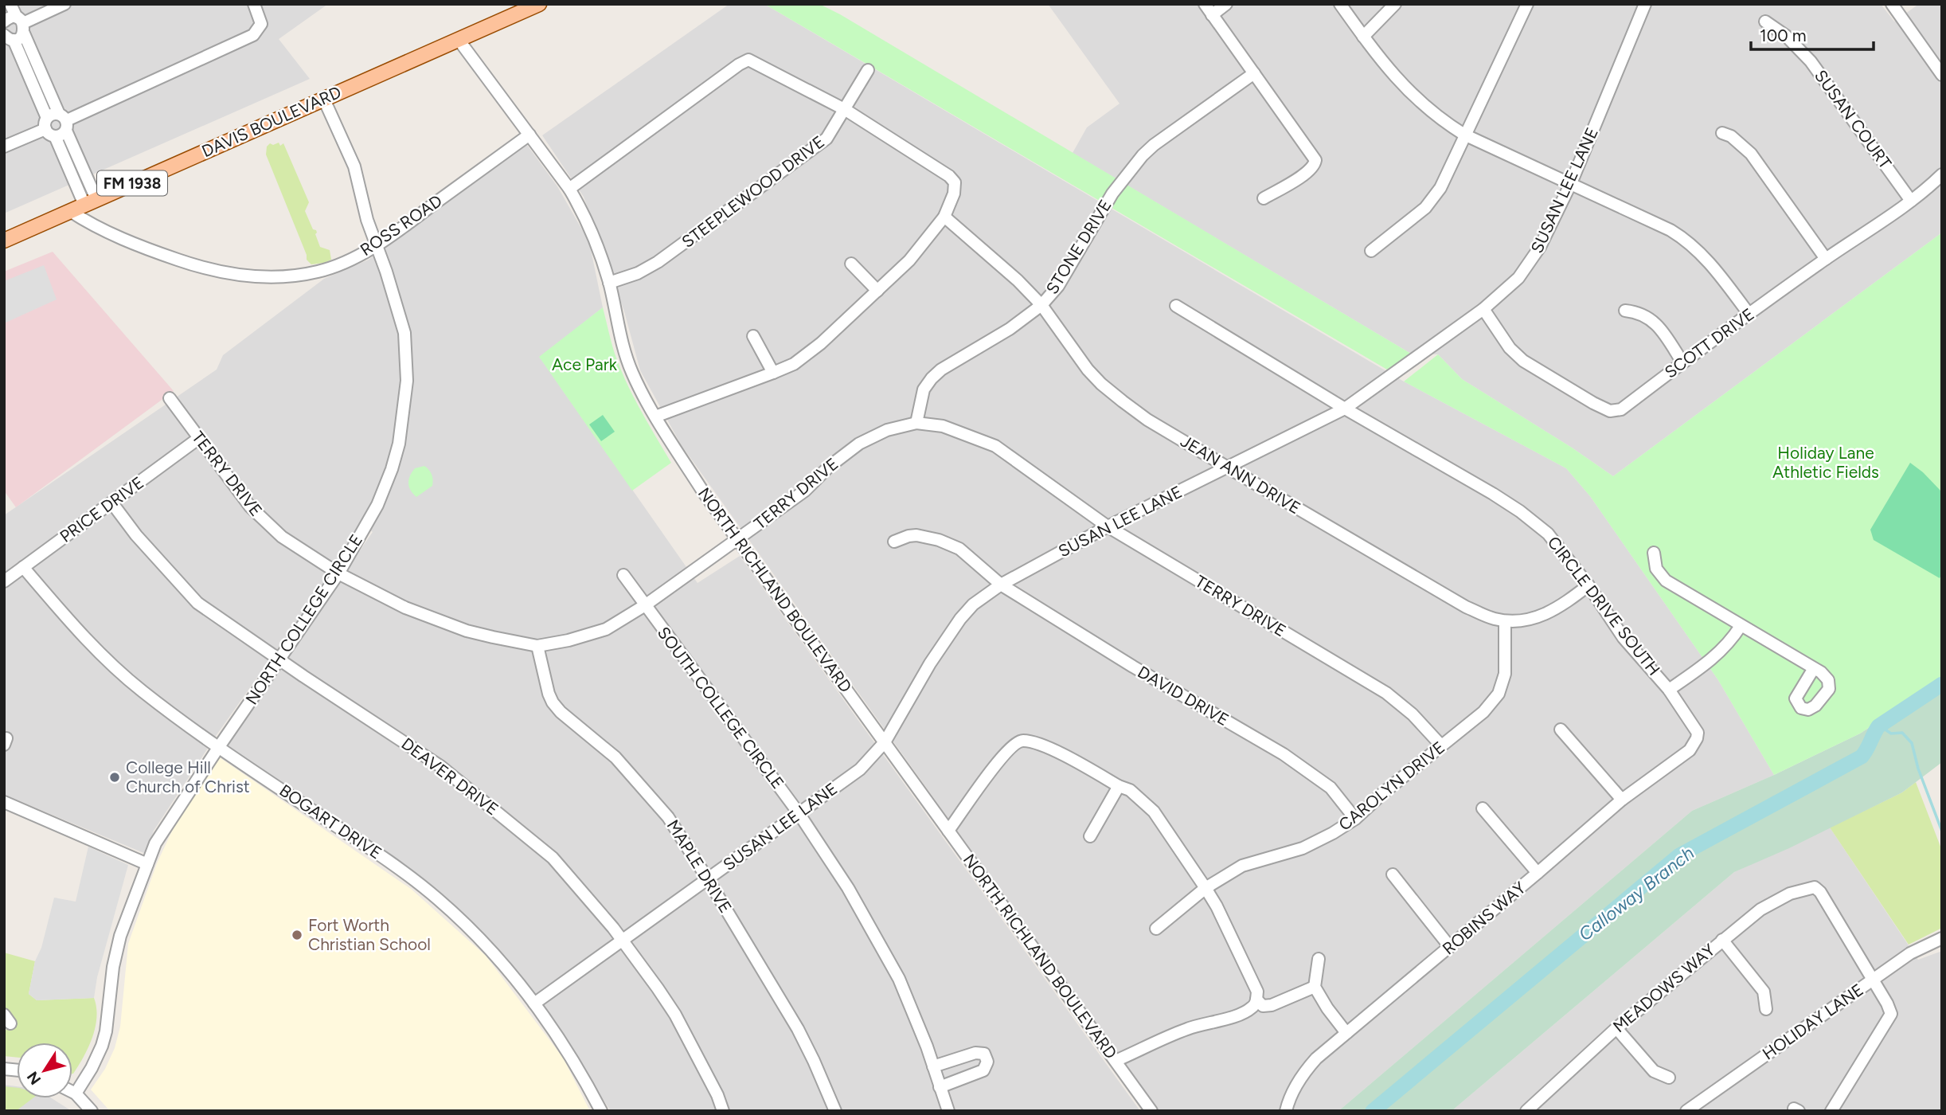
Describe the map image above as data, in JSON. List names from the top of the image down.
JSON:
{
  "streets": {
    "main road": ["DAVIS BOULEVARD", "FM 1938"],
    "street": [
      "SUSAN COURT",
      "SUSAN LEE LANE",
      "STEEPLEWOOD DRIVE",
      "ROSS ROAD",
      "STONE DRIVE",
      "SCOTT DRIVE",
      "TERRY DRIVE",
      "JEAN ANN DRIVE",
      "PRICE DRIVE",
      "NORTH RICHLAND BOULEVARD",
      "CIRCLE DRIVE SOUTH",
      "NORTH COLLEGE CIRCLE",
      "DAVID DRIVE",
      "SOUTH COLLEGE CIRCLE",
      "DEAVER DRIVE",
      "CAROLYN DRIVE",
      "BOGART DRIVE",
      "MAPLE DRIVE",
      "ROBINS WAY",
      "MEADOWS WAY",
      "HOLIDAY LANE"
    ]
  },
  "crossings": [
    ["SUSAN COURT", "SCOTT DRIVE"],
    ["DAVIS BOULEVARD", "ROSS ROAD"],
    ["DAVIS BOULEVARD", "NORTH RICHLAND BOULEVARD"],
    ["DAVIS BOULEVARD", "NORTH COLLEGE CIRCLE"],
    ["SUSAN LEE LANE", "SCOTT DRIVE"],
    ["SUSAN LEE LANE", "TERRY DRIVE"],
    ["SUSAN LEE LANE", "JEAN ANN DRIVE"],
    ["SUSAN LEE LANE", "NORTH RICHLAND BOULEVARD"],
    ["SUSAN LEE LANE", "CIRCLE DRIVE SOUTH"],
    ["SUSAN LEE LANE", "DAVID DRIVE"],
    ["SUSAN LEE LANE", "SOUTH COLLEGE CIRCLE"],
    ["SUSAN LEE LANE", "DEAVER DRIVE"],
    ["SUSAN LEE LANE", "BOGART DRIVE"],
    ["SUSAN LEE LANE", "MAPLE DRIVE"],
    ["STEEPLEWOOD DRIVE", "NORTH RICHLAND BOULEVARD"],
    ["ROSS ROAD", "NORTH RICHLAND BOULEVARD"],
    ["ROSS ROAD", "NORTH COLLEGE CIRCLE"],
    ["STONE DRIVE", "TERRY DRIVE"],
    ["STONE DRIVE", "JEAN ANN DRIVE"],
    ["TERRY DRIVE", "PRICE DRIVE"],
    ["TERRY DRIVE", "NORTH RICHLAND BOULEVARD"],
    ["TERRY DRIVE", "NORTH COLLEGE CIRCLE"],
    ["TERRY DRIVE", "SOUTH COLLEGE CIRCLE"],
    ["TERRY DRIVE", "CAROLYN DRIVE"],
    ["TERRY DRIVE", "MAPLE DRIVE"],
    ["JEAN ANN DRIVE", "CIRCLE DRIVE SOUTH"],
    ["JEAN ANN DRIVE", "CAROLYN DRIVE"],
    ["PRICE DRIVE", "DEAVER DRIVE"],
    ["PRICE DRIVE", "BOGART DRIVE"],
    ["CIRCLE DRIVE SOUTH", "ROBINS WAY"],
    ["NORTH COLLEGE CIRCLE", "DEAVER DRIVE"],
    ["NORTH COLLEGE CIRCLE", "BOGART DRIVE"],
    ["DAVID DRIVE", "CAROLYN DRIVE"],
    ["MEADOWS WAY", "HOLIDAY LANE"]
  ],
  "water": ["Calloway Branch"],
  "parks": ["Ace Park", "Holiday Lane Athletic Fields"],
  "places": ["College Hill Church of Christ", "Fort Worth Christian School"],
  "scale_bar": "100 m",
  "north": "bottom left"
}
